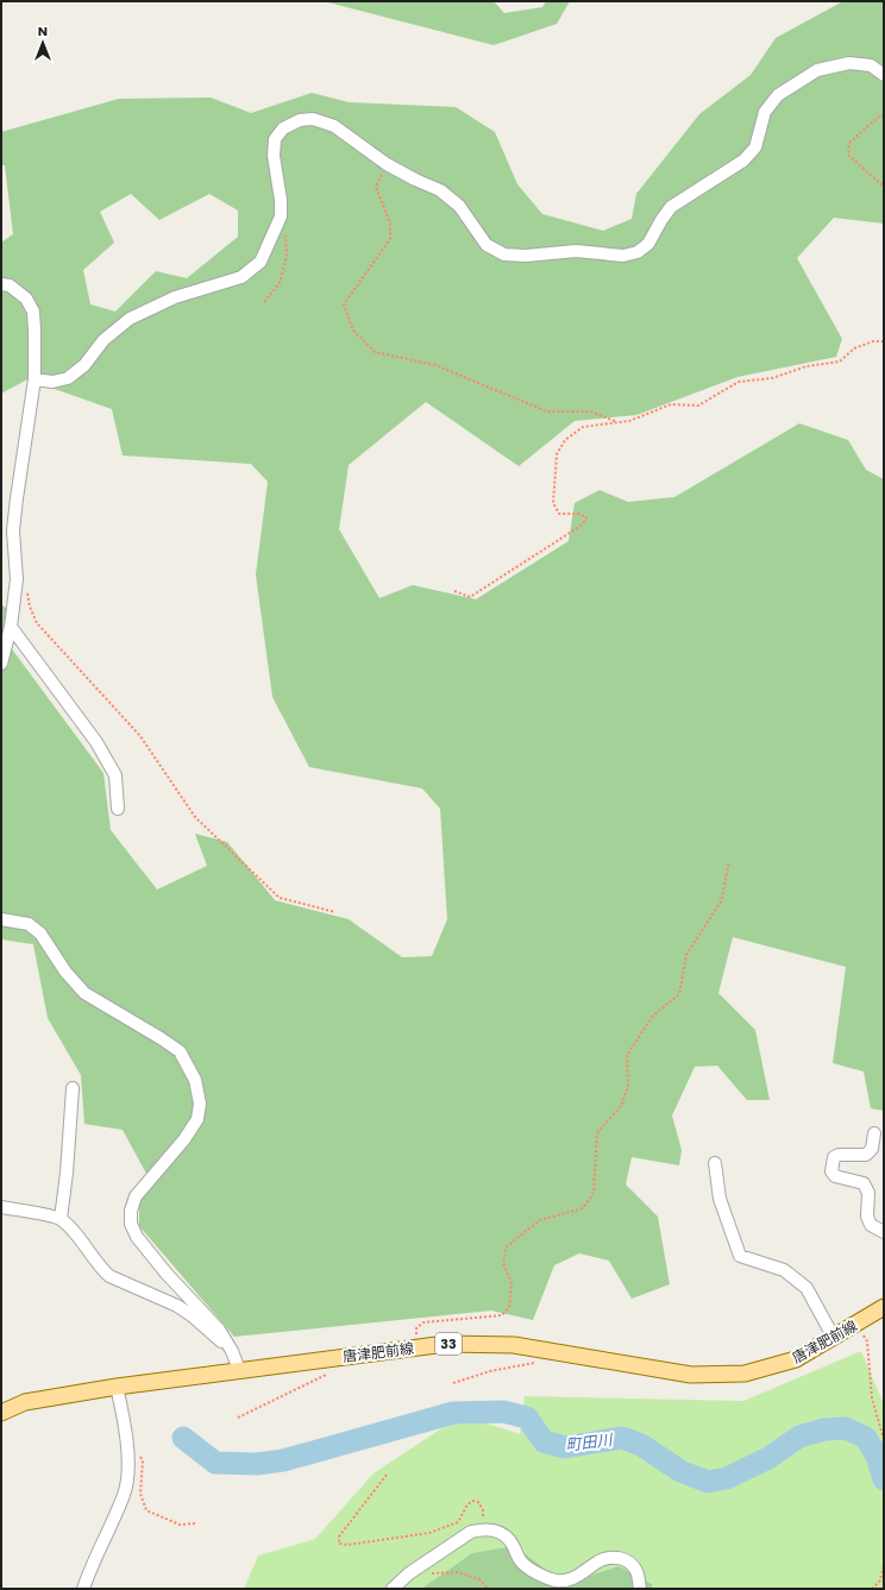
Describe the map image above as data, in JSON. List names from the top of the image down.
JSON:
{
  "streets": {
    "main road": ["唐津肥前線", "33"]
  },
  "water": ["町田川"],
  "north": "top"
}
